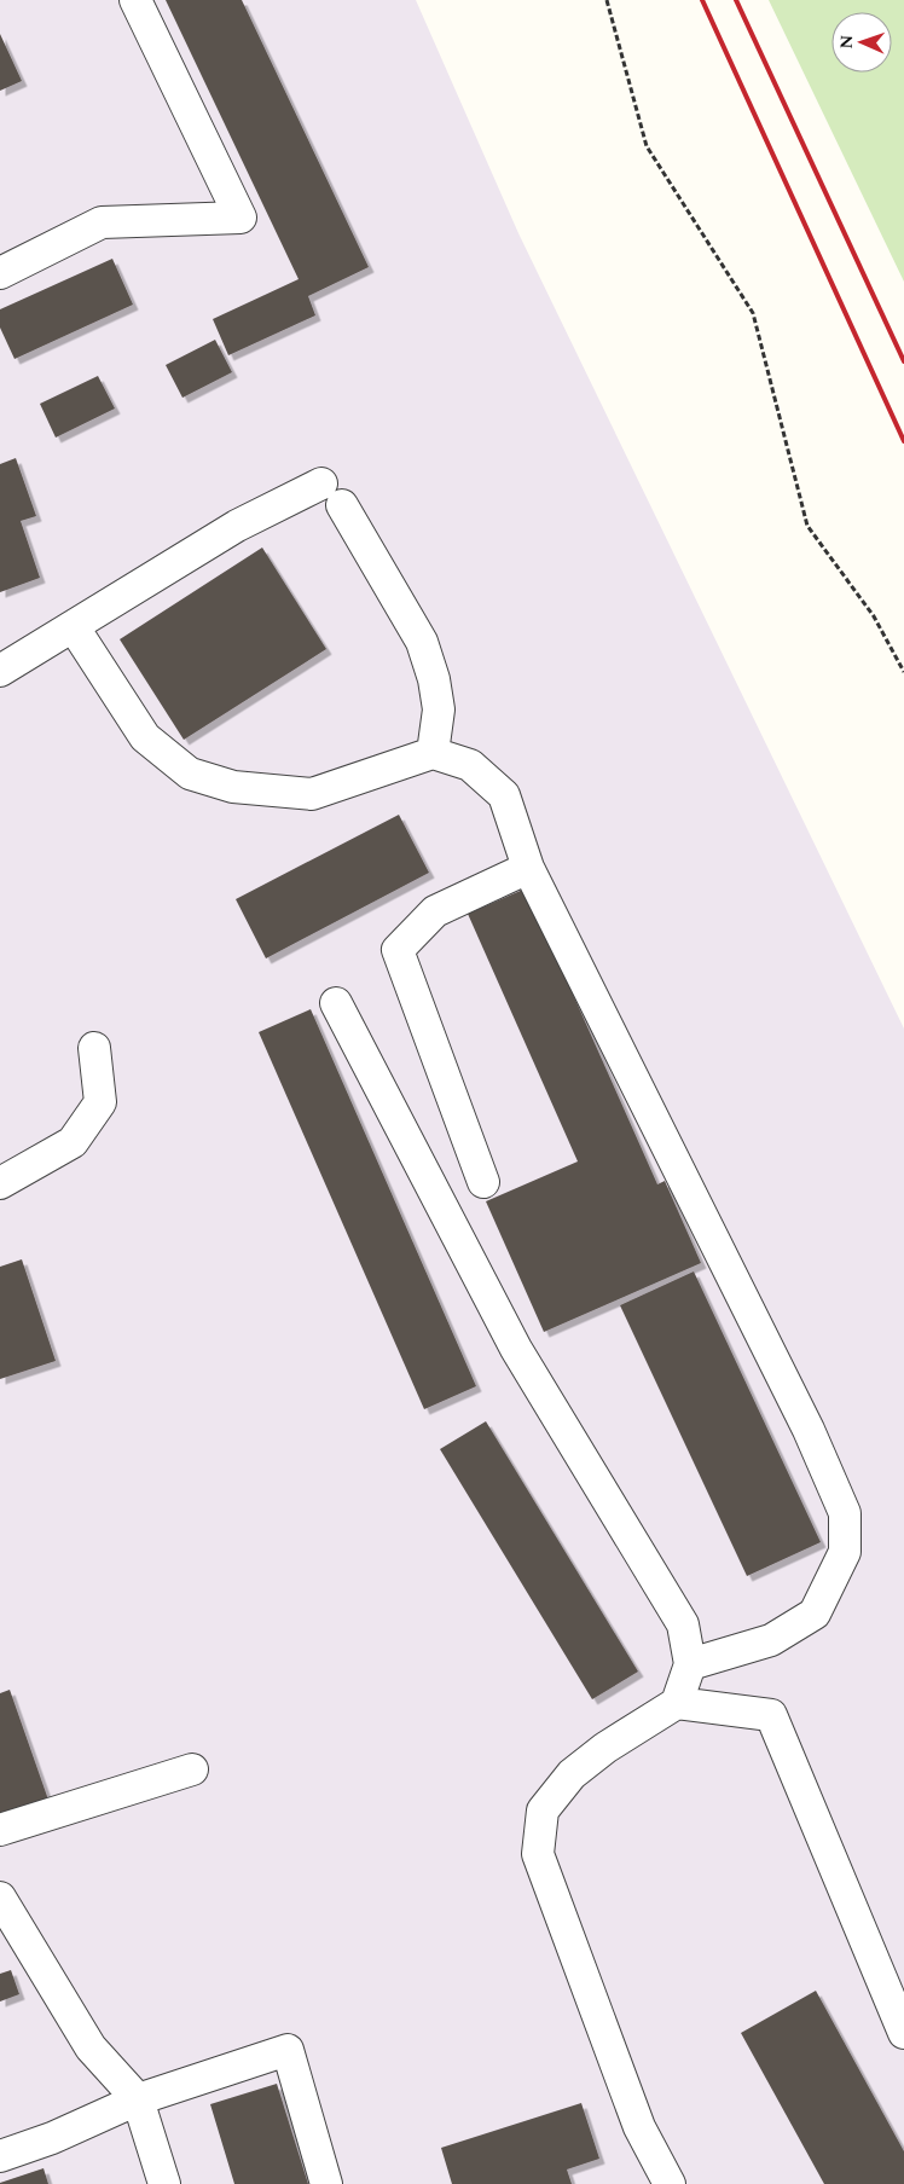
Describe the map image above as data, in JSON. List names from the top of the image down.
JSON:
{
  "north": "left"
}
